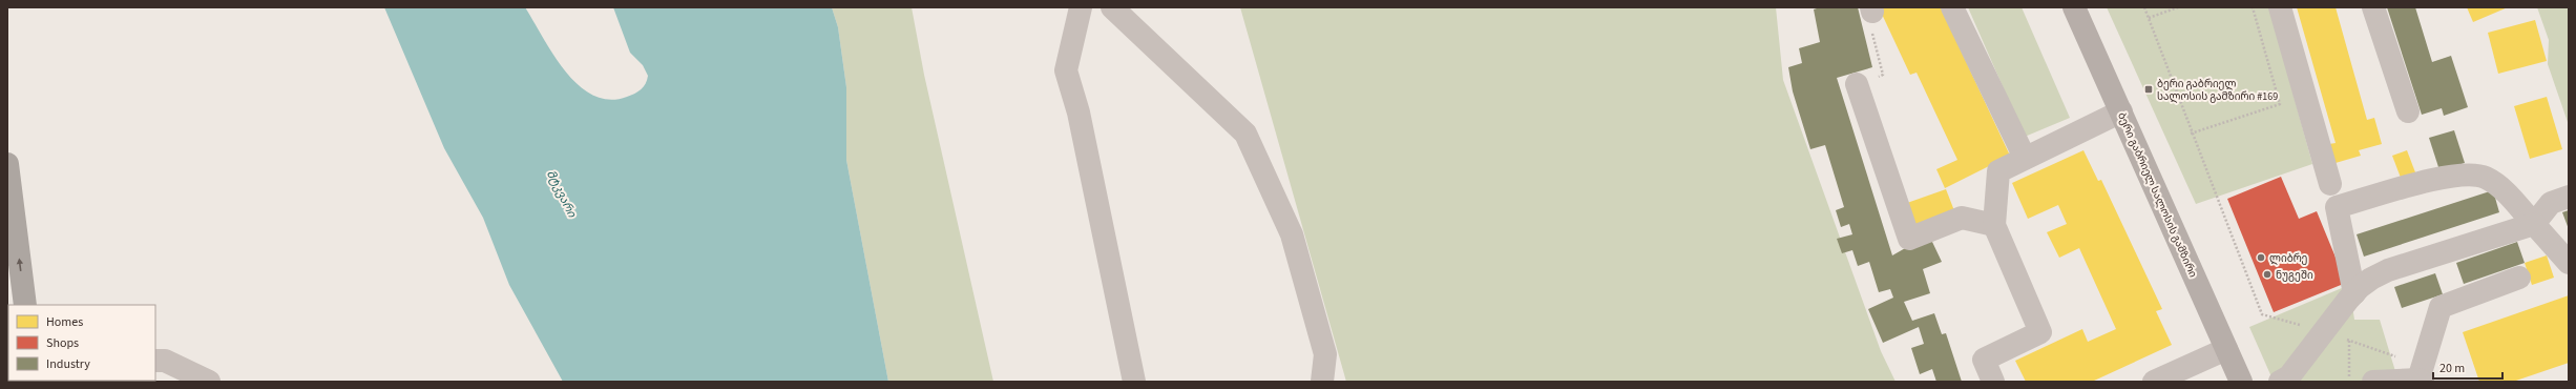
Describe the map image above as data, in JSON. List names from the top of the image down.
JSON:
{
  "streets": {
    "main road": ["ბერი გაბრიელ სალოსის გამზირი"]
  },
  "water": ["მტკვარი"],
  "places": {
    "transit": ["ბერი გაბრიელ სალოსის გამზირი #169"],
    "other": ["ლიბრე", "ნუგეში"]
  },
  "legend": ["Homes", "Shops", "Industry"],
  "scale_bar": "20 m"
}
